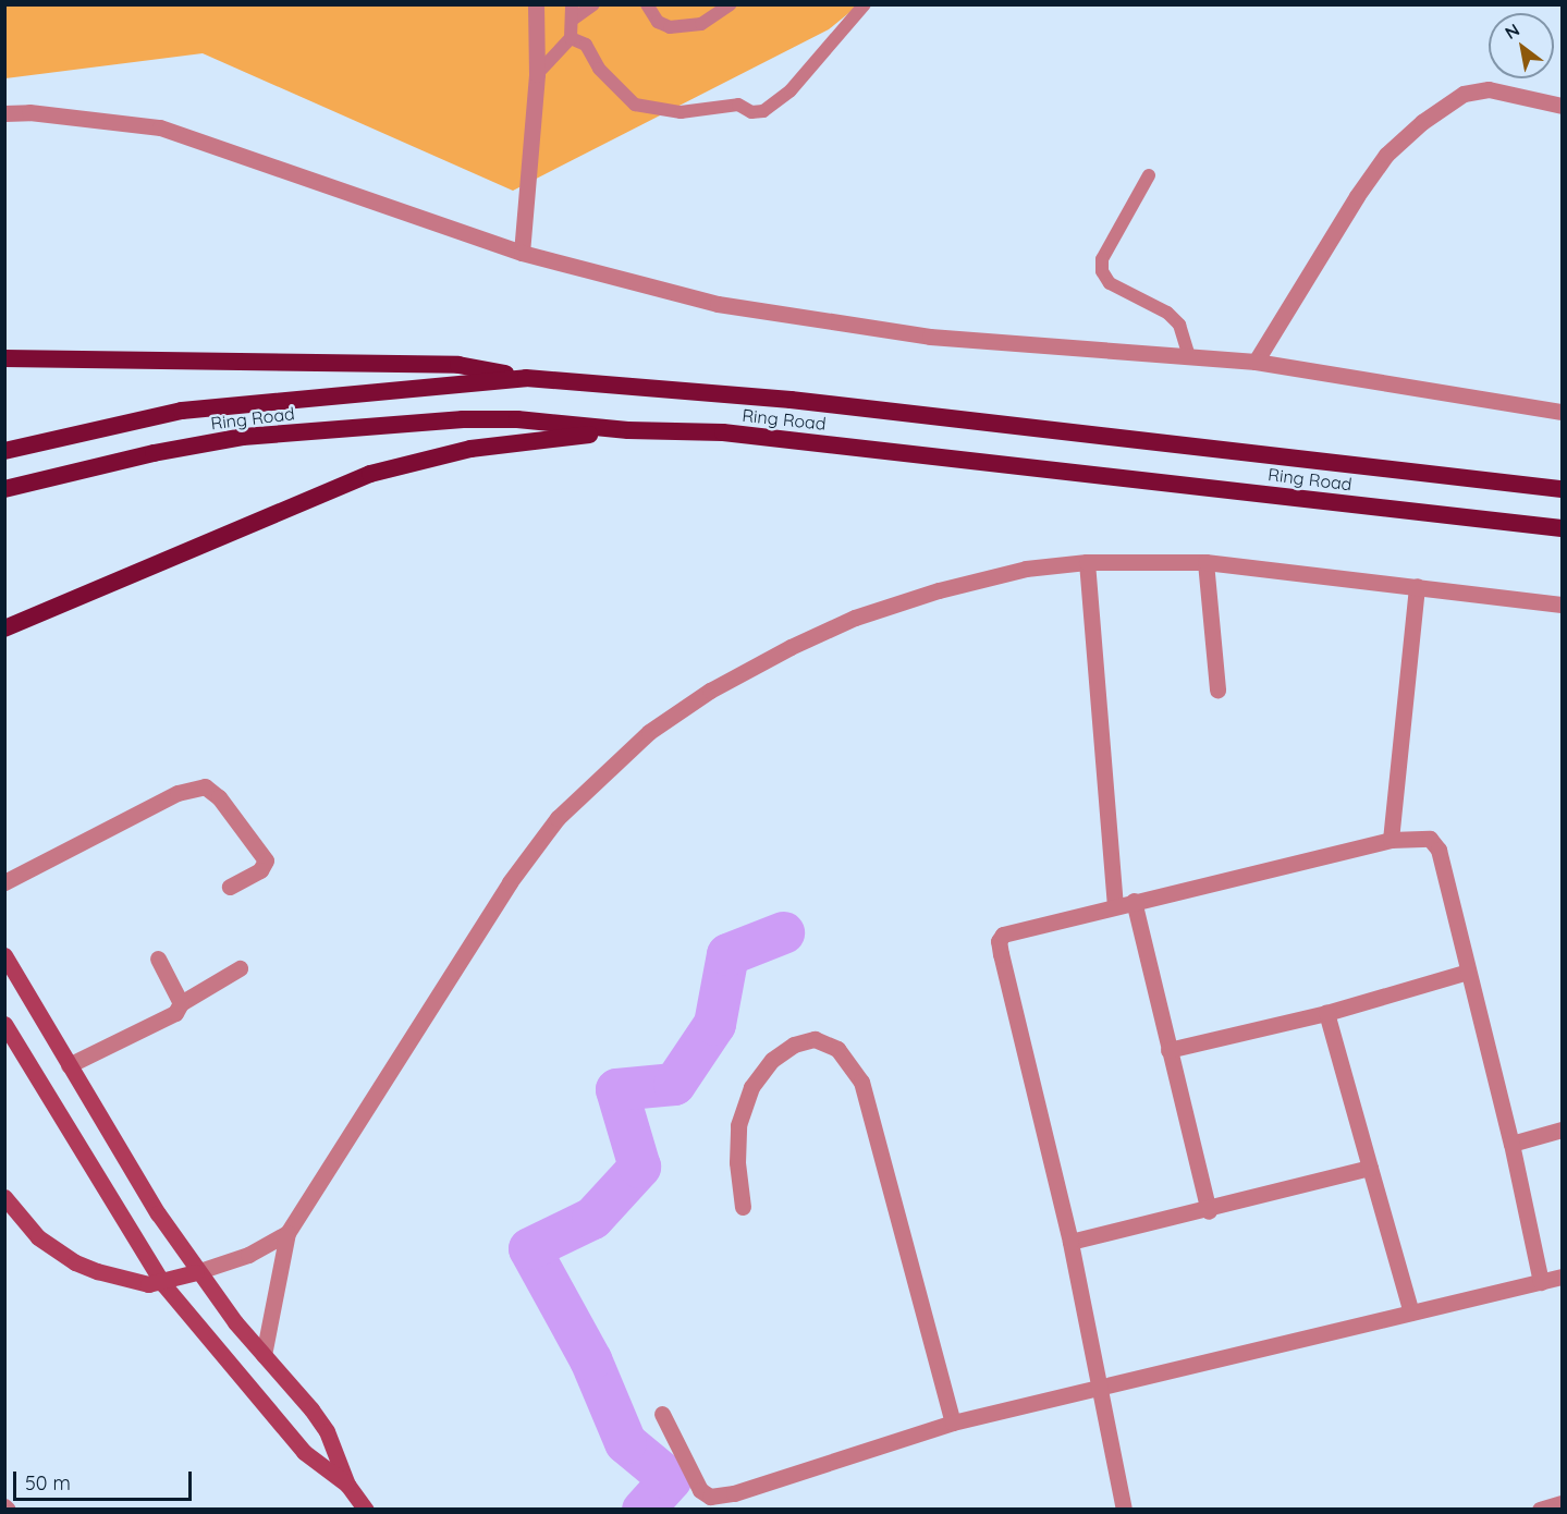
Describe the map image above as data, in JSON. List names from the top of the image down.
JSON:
{
  "streets": {
    "highway": ["Ring Road"]
  },
  "scale_bar": "50 m",
  "north": "top left"
}
